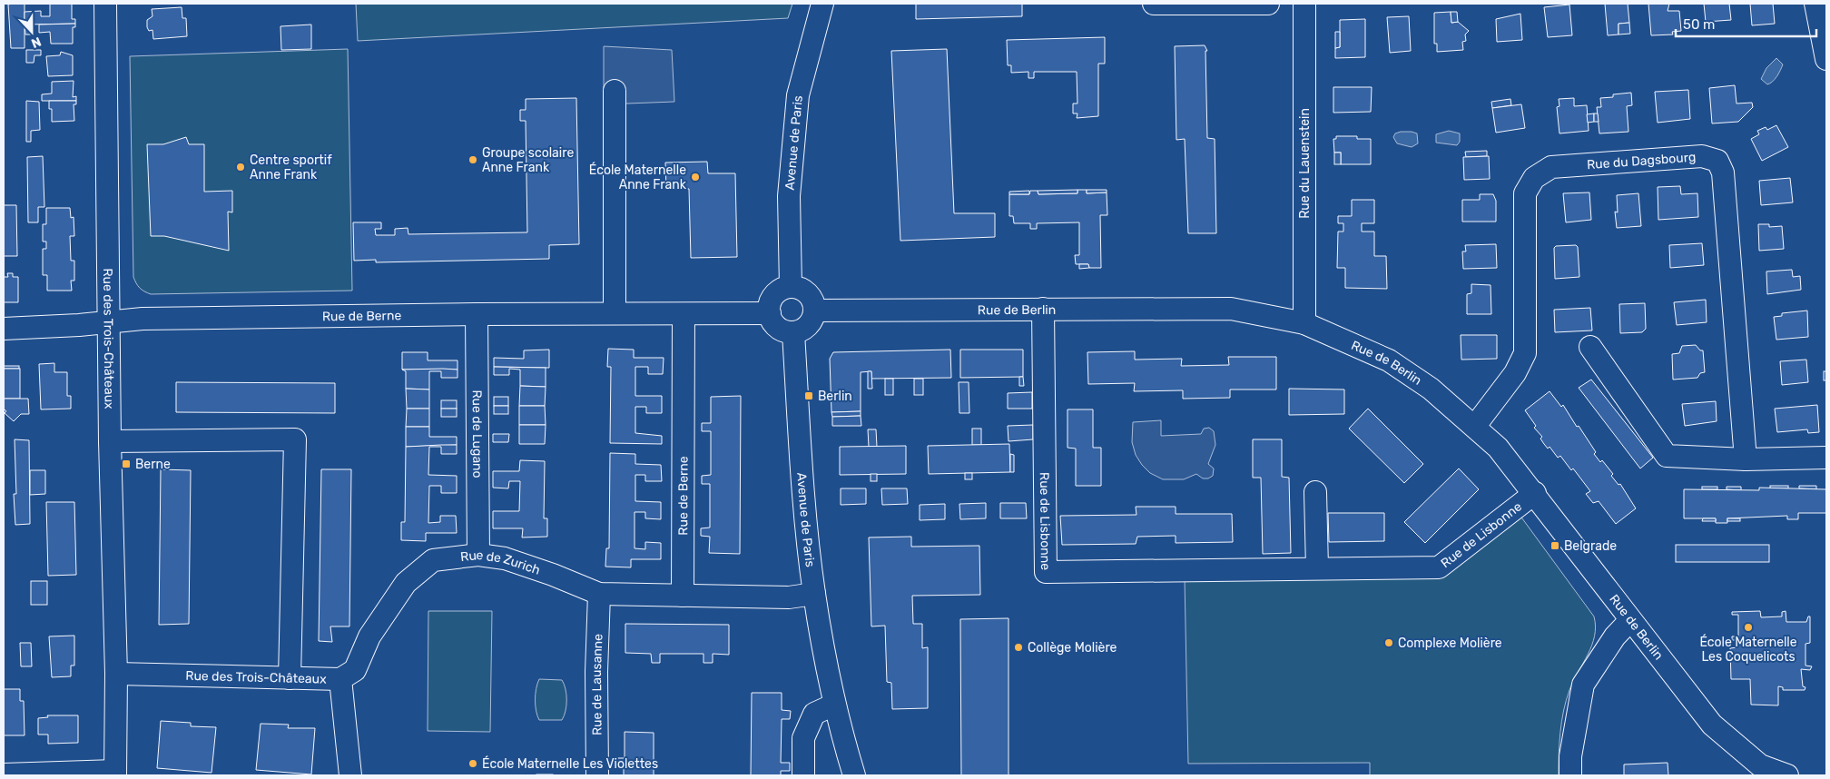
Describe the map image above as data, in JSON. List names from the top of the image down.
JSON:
{
  "streets": {
    "street": [
      "Avenue de Paris",
      "Rue du Dagsbourg",
      "Rue du Lauenstein",
      "Rue de Berlin",
      "Rue de Berne",
      "Rue des Trois-Châteaux",
      "Rue de Lugano",
      "Rue de Lisbonne",
      "Rue de Zurich",
      "Rue de Lausanne"
    ]
  },
  "crossings": [
    ["Avenue de Paris", "Rue de Berlin"],
    ["Avenue de Paris", "Rue de Berne"],
    ["Avenue de Paris", "Rue de Zurich"],
    ["Rue du Dagsbourg", "Rue de Berlin"],
    ["Rue du Lauenstein", "Rue de Berlin"],
    ["Rue de Berlin", "Rue de Berne"],
    ["Rue de Berlin", "Rue de Lisbonne"],
    ["Rue de Berne", "Rue des Trois-Châteaux"],
    ["Rue de Berne", "Rue de Lugano"],
    ["Rue de Berne", "Rue de Zurich"],
    ["Rue des Trois-Châteaux", "Rue de Zurich"],
    ["Rue de Lugano", "Rue de Zurich"],
    ["Rue de Zurich", "Rue de Lausanne"]
  ],
  "places": {
    "other": [
      "Groupe scolaire Anne Frank",
      "Centre sportif Anne Frank",
      "École Maternelle Anne Frank",
      "École Maternelle Les Coquelicots",
      "Complexe Molière",
      "Collège Molière",
      "École Maternelle Les Violettes"
    ],
    "transit": ["Berlin", "Berne", "Belgrade"]
  },
  "scale_bar": "50 m",
  "north": "bottom"
}
